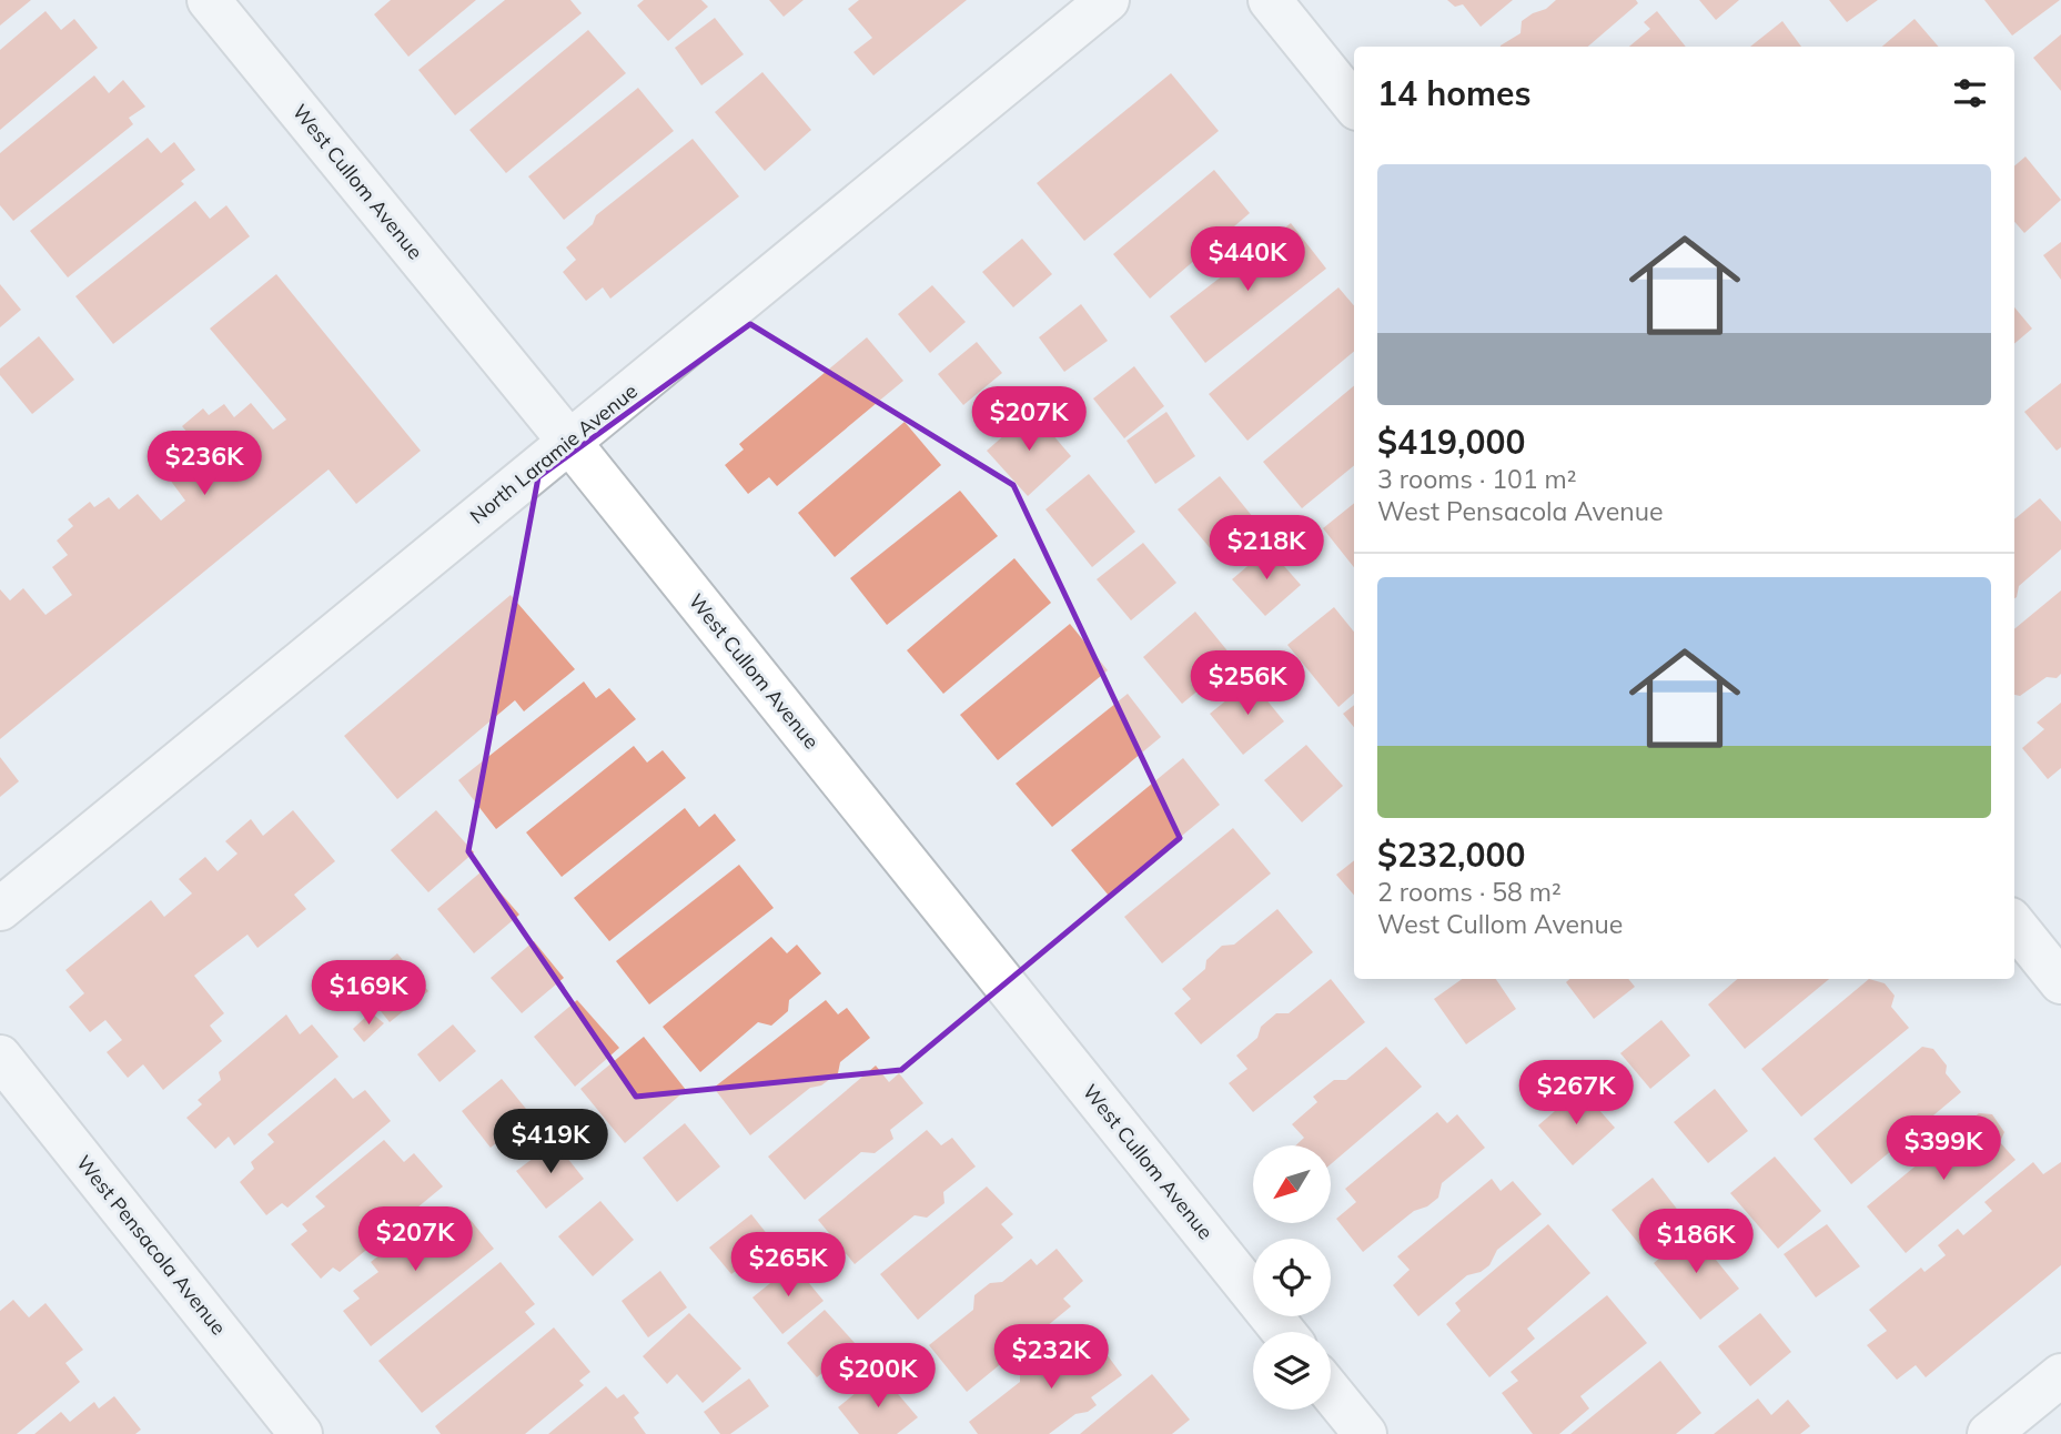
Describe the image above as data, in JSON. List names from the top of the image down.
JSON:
{
  "streets": {
    "street": ["West Cullom Avenue", "North Laramie Avenue", "West Pensacola Avenue"]
  },
  "crossings": [
    ["West Cullom Avenue", "North Laramie Avenue"]
  ],
  "north": "bottom left",
  "page": {
    "heading": "14 homes",
    "list": [
      {
        "name": "$419,000",
        "note": "3 rooms · 101 m² · West Pensacola Avenue"
      },
      {
        "name": "$232,000",
        "note": "2 rooms · 58 m² · West Cullom Avenue"
      }
    ],
    "price": [
      "$440K",
      "$207K",
      "$236K",
      "$218K",
      "$256K",
      "$169K",
      "$267K",
      "$419K",
      "$399K",
      "$207K",
      "$186K",
      "$265K",
      "$232K",
      "$200K"
    ]
  }
}
